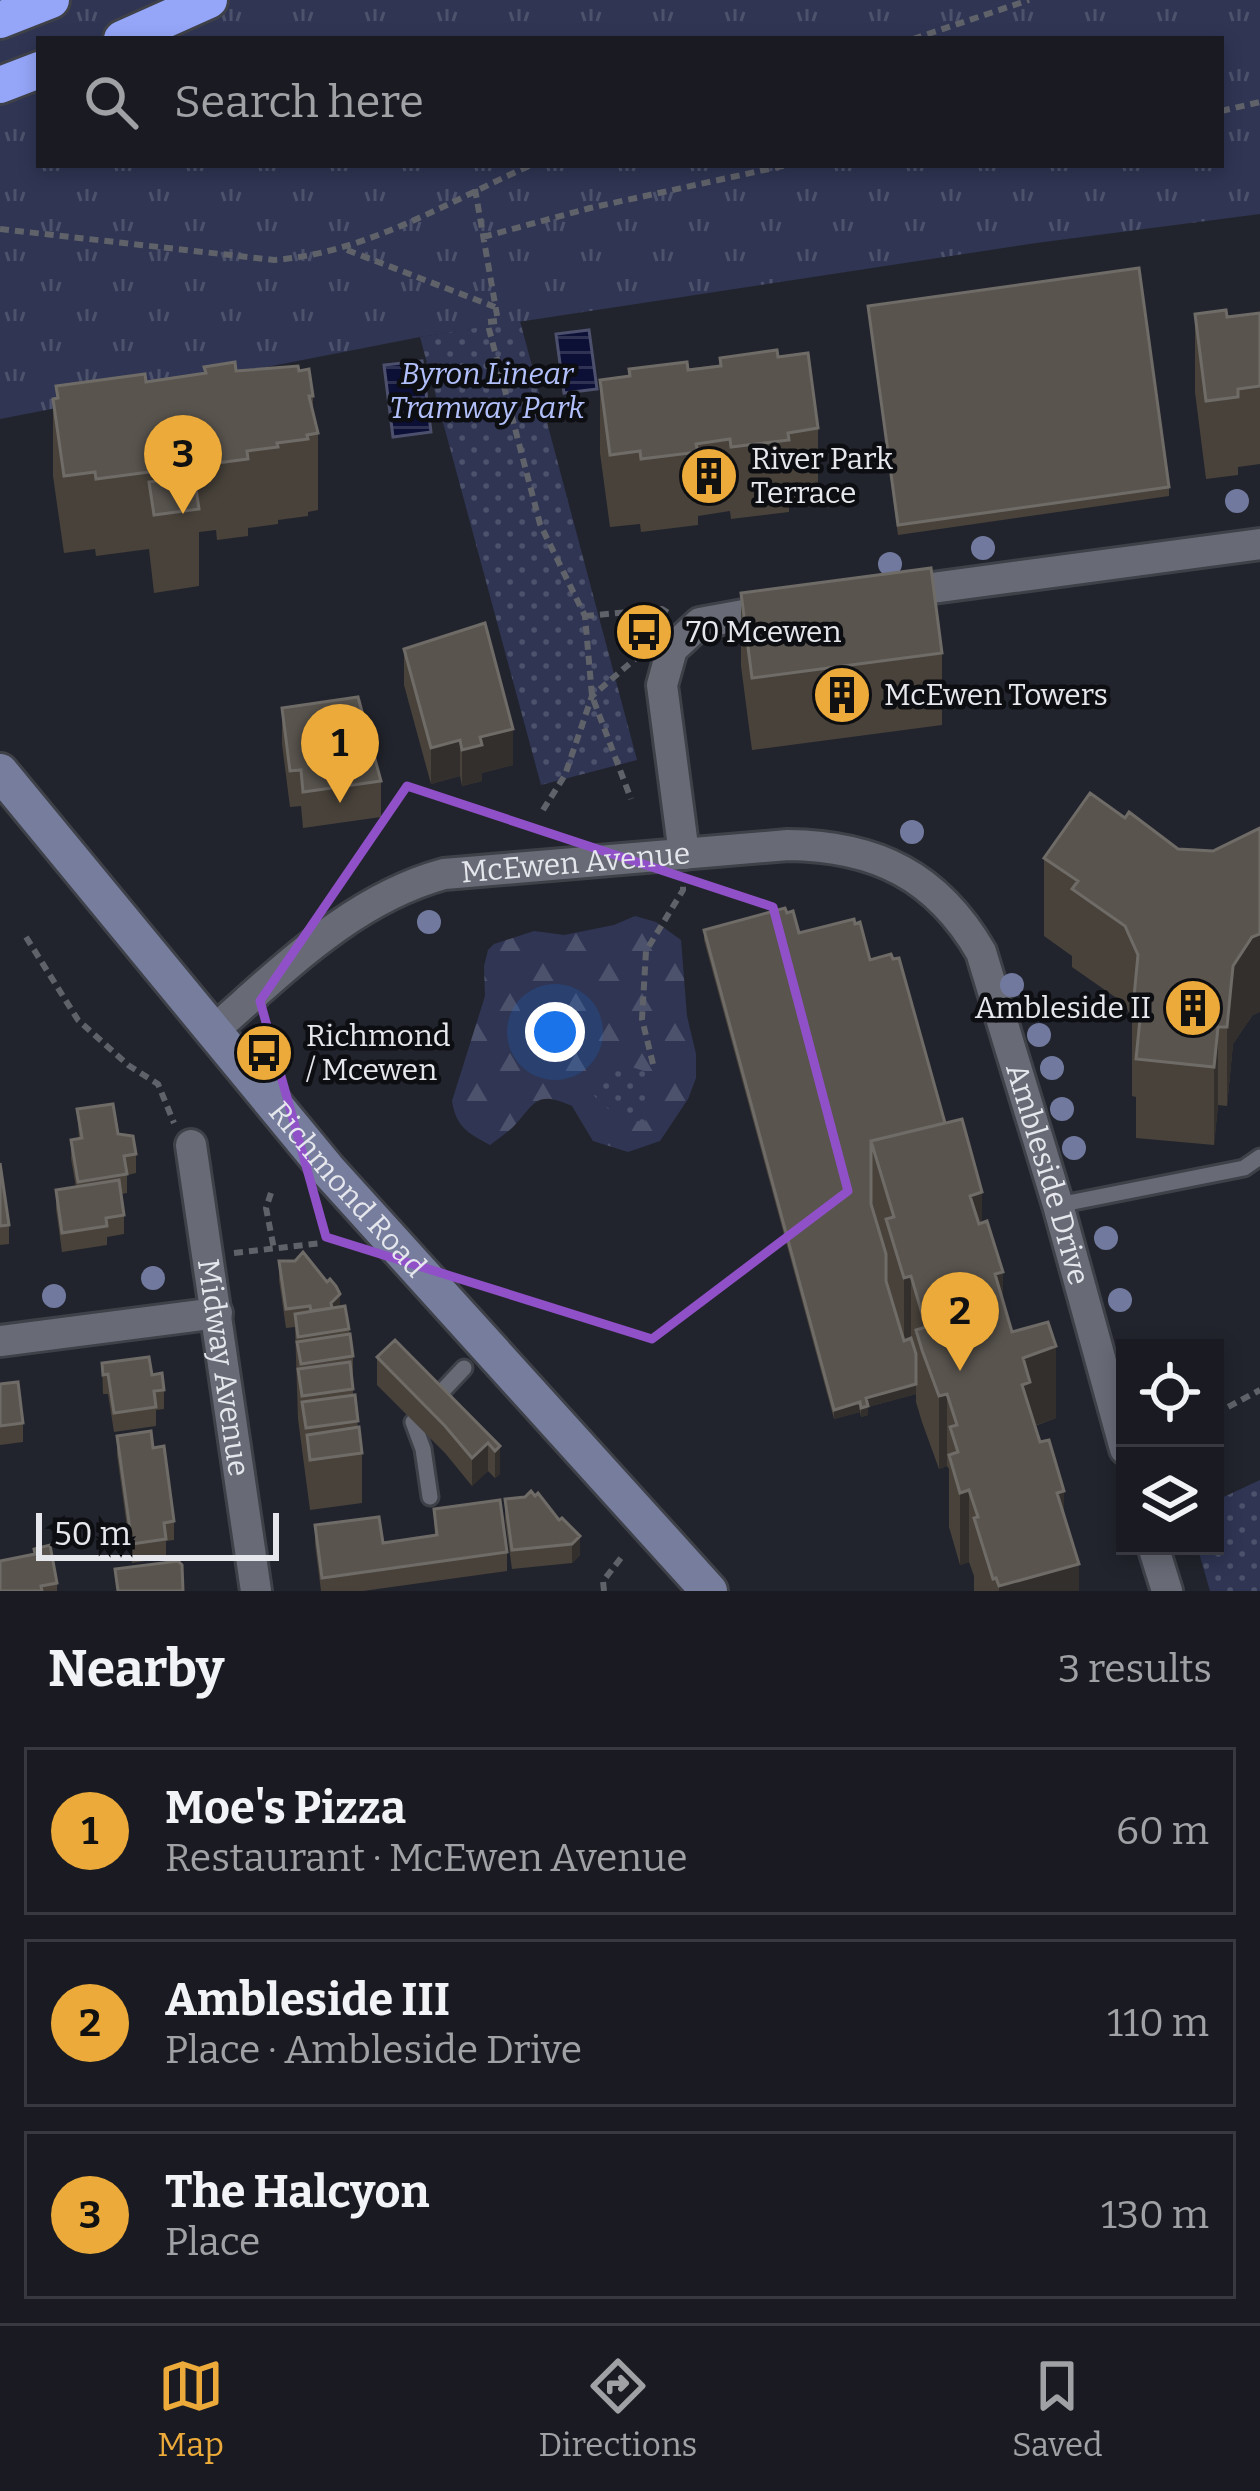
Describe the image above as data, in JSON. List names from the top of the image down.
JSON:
{
  "streets": {
    "main road": ["Richmond Road"],
    "street": ["McEwen Avenue", "Ambleside Drive", "Midway Avenue"]
  },
  "crossings": [
    ["McEwen Avenue", "Ambleside Drive"],
    ["McEwen Avenue", "Richmond Road"]
  ],
  "parks": ["Byron Linear Tramway Park"],
  "places": {
    "building": ["River Park Terrace", "McEwen Towers", "Ambleside II"],
    "bus stop": ["70 Mcewen", "Richmond / Mcewen"]
  },
  "scale_bar": "50 m",
  "page": {
    "search": "Search here",
    "pins": ["3", "1", "2"],
    "scale": "50 m",
    "heading": ["Nearby", "3 results"],
    "list": [
      {
        "mark": "1",
        "name": "Moe's Pizza",
        "note": "Restaurant · McEwen Avenue",
        "value": "60 m"
      },
      {
        "mark": "2",
        "name": "Ambleside III",
        "note": "Place · Ambleside Drive",
        "value": "110 m"
      },
      {
        "mark": "3",
        "name": "The Halcyon",
        "note": "Place",
        "value": "130 m"
      }
    ],
    "nav": ["Map", "Directions", "Saved"]
  }
}
